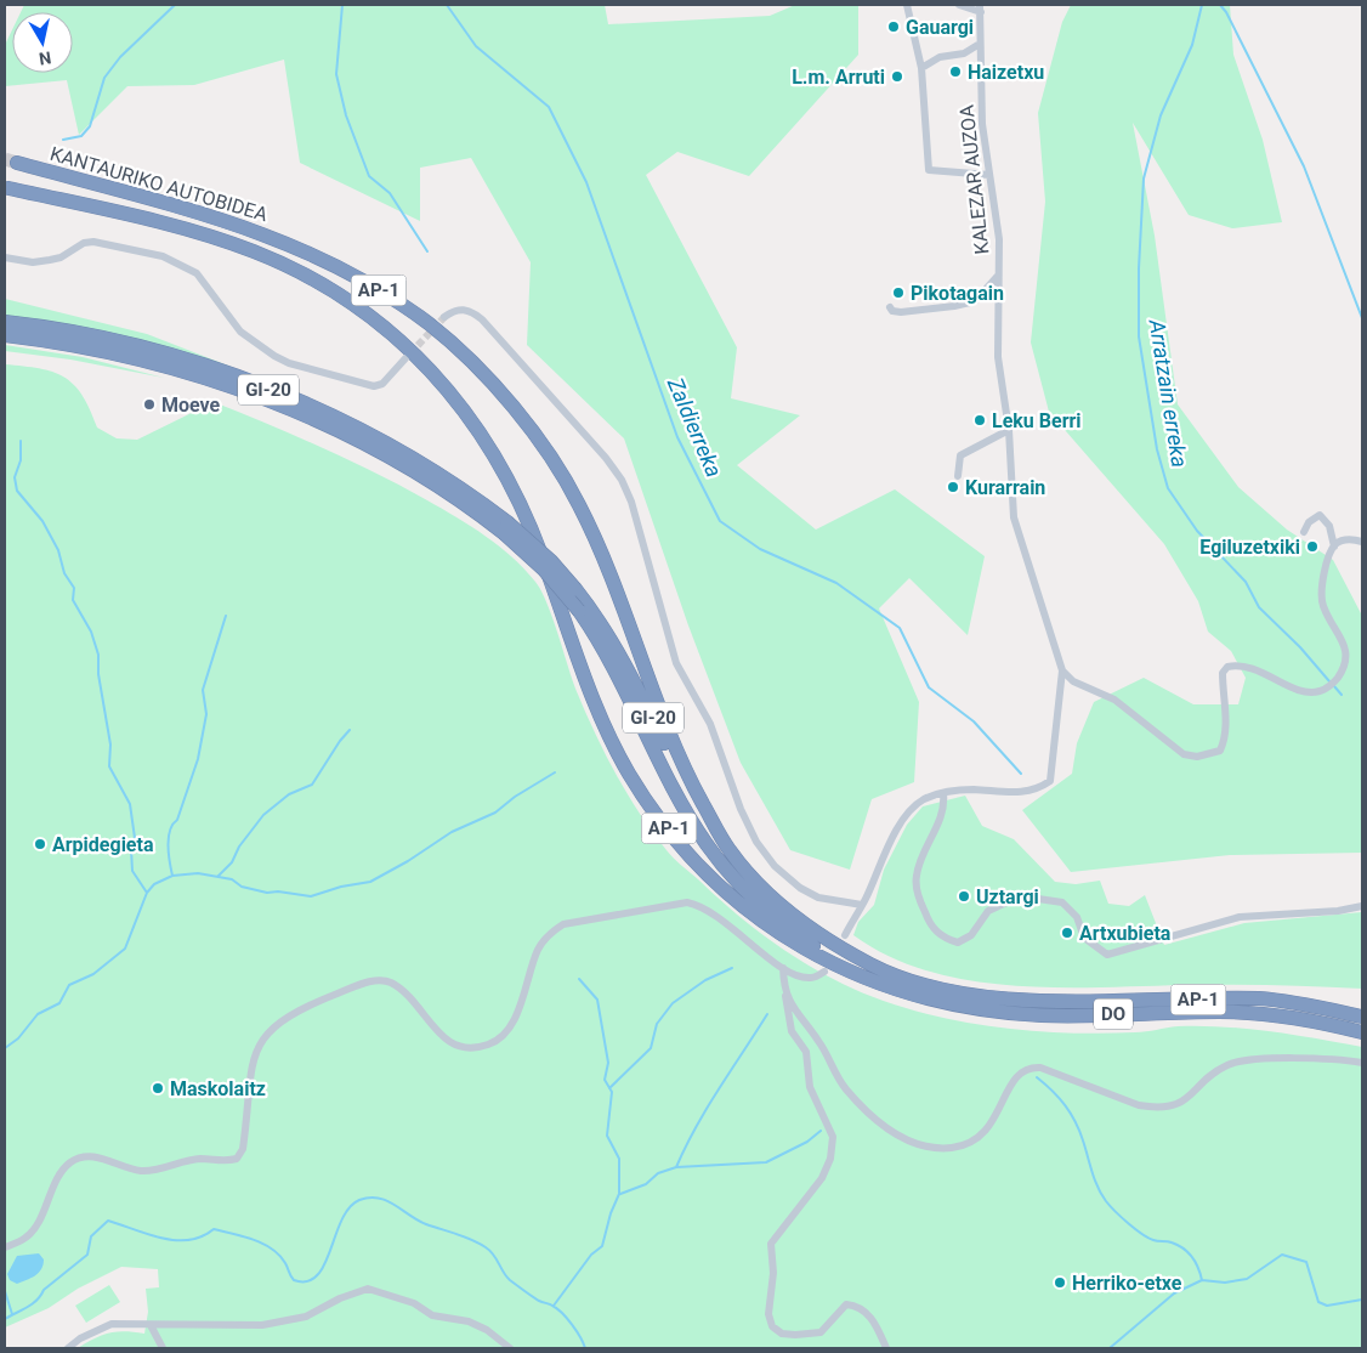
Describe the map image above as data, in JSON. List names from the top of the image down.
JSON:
{
  "streets": {
    "highway": [
      "KANTAURIKO AUTOBIDEA",
      "AP-1",
      "GI-20",
      "DO"
    ],
    "street": ["KALEZAR AUZOA"]
  },
  "crossings": [
    ["KANTAURIKO AUTOBIDEA", "GI-20"],
    ["KANTAURIKO AUTOBIDEA", "DO"],
    ["GI-20", "DO"]
  ],
  "water": ["Arratzain erreka", "Zaldierreka"],
  "places": [
    "Gauargi",
    "Haizetxu",
    "L.m. Arruti",
    "Pikotagain",
    "Moeve",
    "Leku Berri",
    "Kurarrain",
    "Egiluzetxiki",
    "Arpidegieta",
    "Uztargi",
    "Artxubieta",
    "Maskolaitz",
    "Herriko-etxe"
  ],
  "north": "bottom"
}
